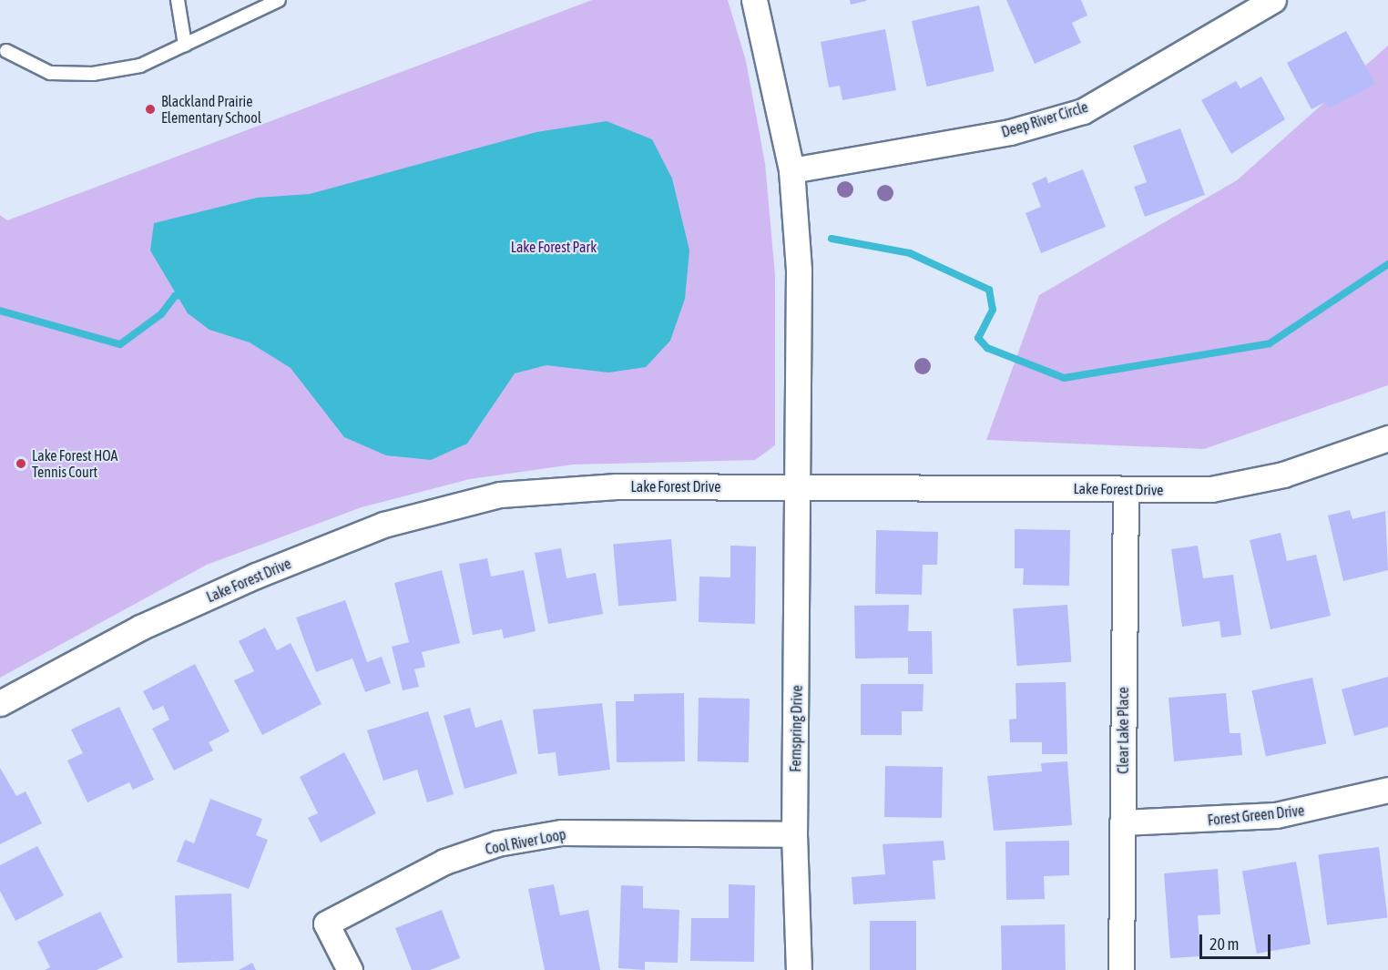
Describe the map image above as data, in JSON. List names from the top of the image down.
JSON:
{
  "streets": {
    "street": [
      "Deep River Circle",
      "Lake Forest Drive",
      "Fernspring Drive",
      "Clear Lake Place",
      "Forest Green Drive",
      "Cool River Loop"
    ]
  },
  "crossings": [
    ["Deep River Circle", "Fernspring Drive"],
    ["Lake Forest Drive", "Fernspring Drive"],
    ["Lake Forest Drive", "Clear Lake Place"],
    ["Fernspring Drive", "Cool River Loop"],
    ["Clear Lake Place", "Forest Green Drive"]
  ],
  "parks": ["Lake Forest Park"],
  "places": ["Blackland Prairie Elementary School", "Lake Forest HOA Tennis Court"],
  "scale_bar": "20 m"
}
